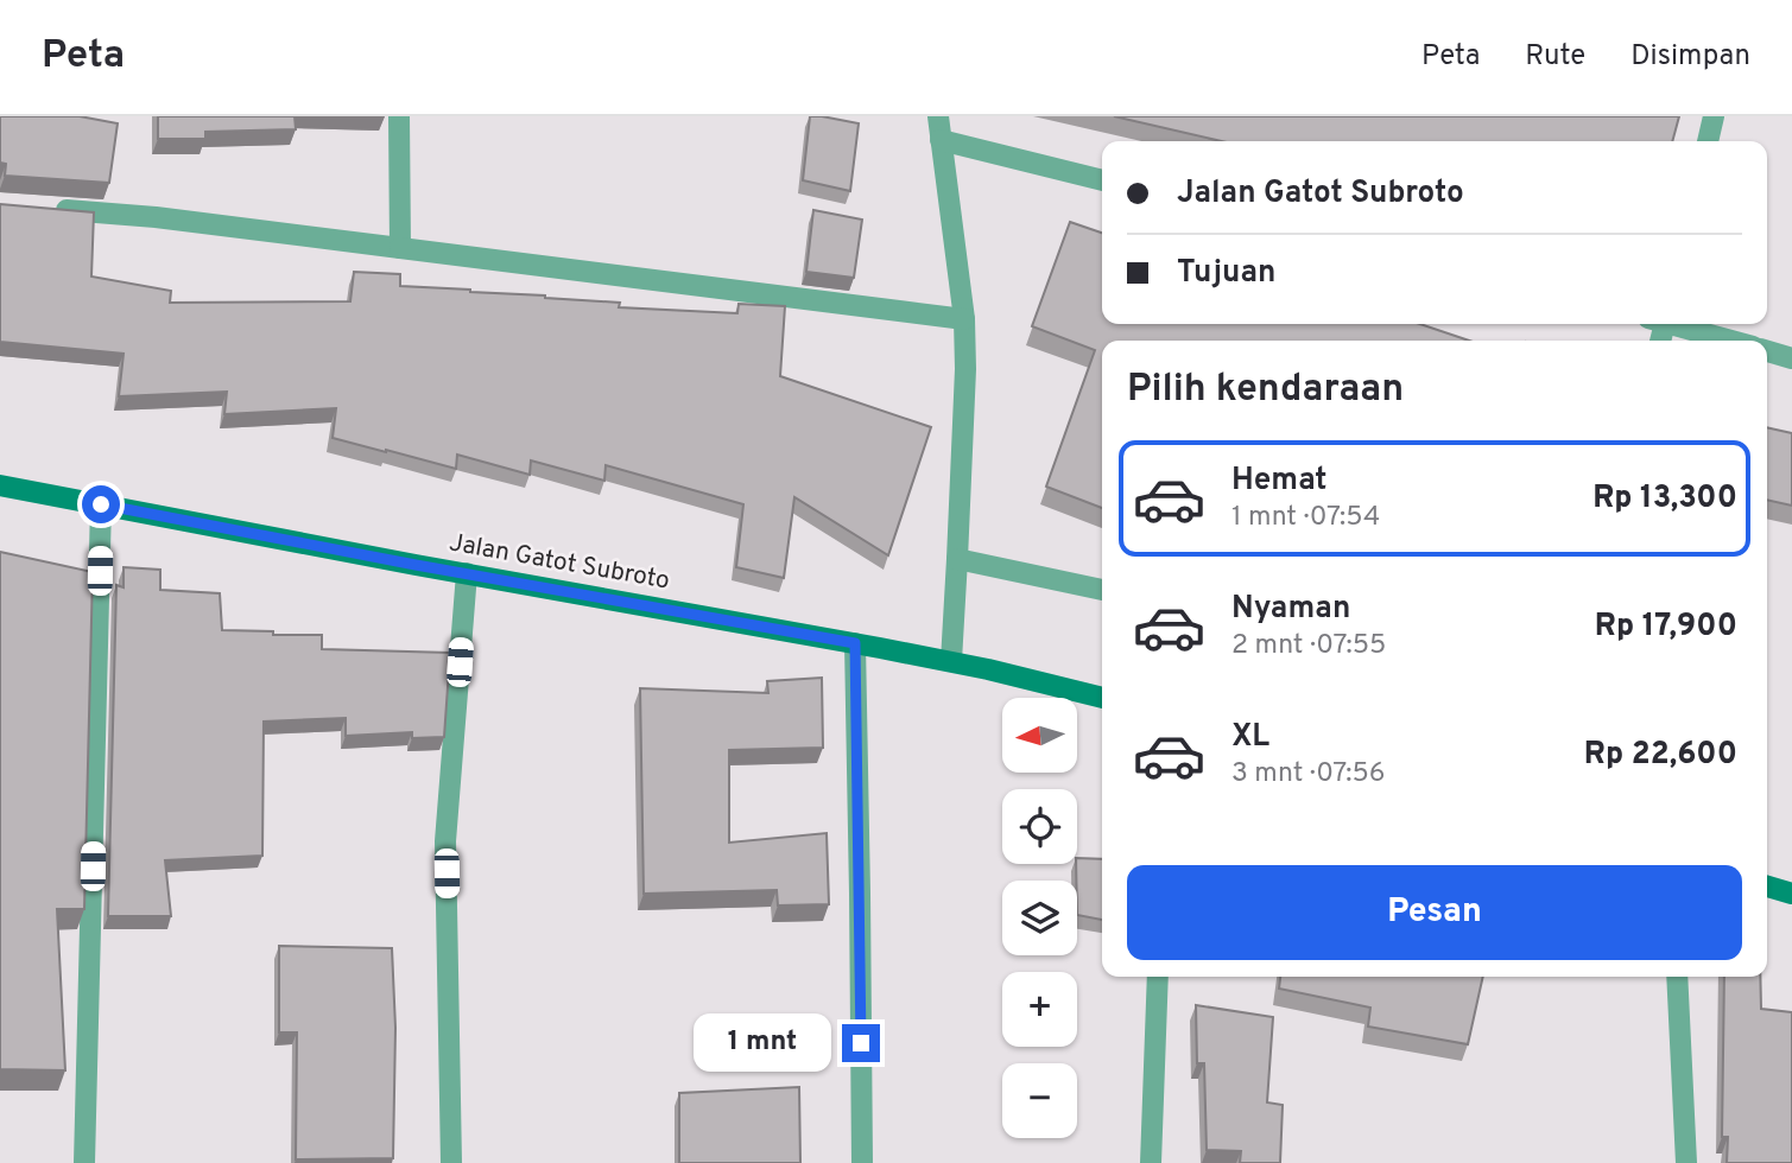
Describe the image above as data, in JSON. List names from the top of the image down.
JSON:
{
  "streets": {
    "street": ["Jalan Gatot Subroto"]
  },
  "north": "left",
  "page": {
    "header": "Peta",
    "nav": ["Peta", "Rute", "Disimpan"],
    "banner": ["Jalan Gatot Subroto", "Tujuan"],
    "heading": "Pilih kendaraan",
    "list": [
      {
        "name": "Hemat",
        "note": "1 mnt · 07:54",
        "value": "Rp 13,300"
      },
      {
        "name": "Nyaman",
        "note": "2 mnt · 07:55",
        "value": "Rp 17,900"
      },
      {
        "name": "XL",
        "note": "3 mnt · 07:56",
        "value": "Rp 22,600"
      }
    ],
    "map_buttons": ["+", "−"],
    "buttons": "Pesan",
    "bubble": "1 mnt"
  }
}
